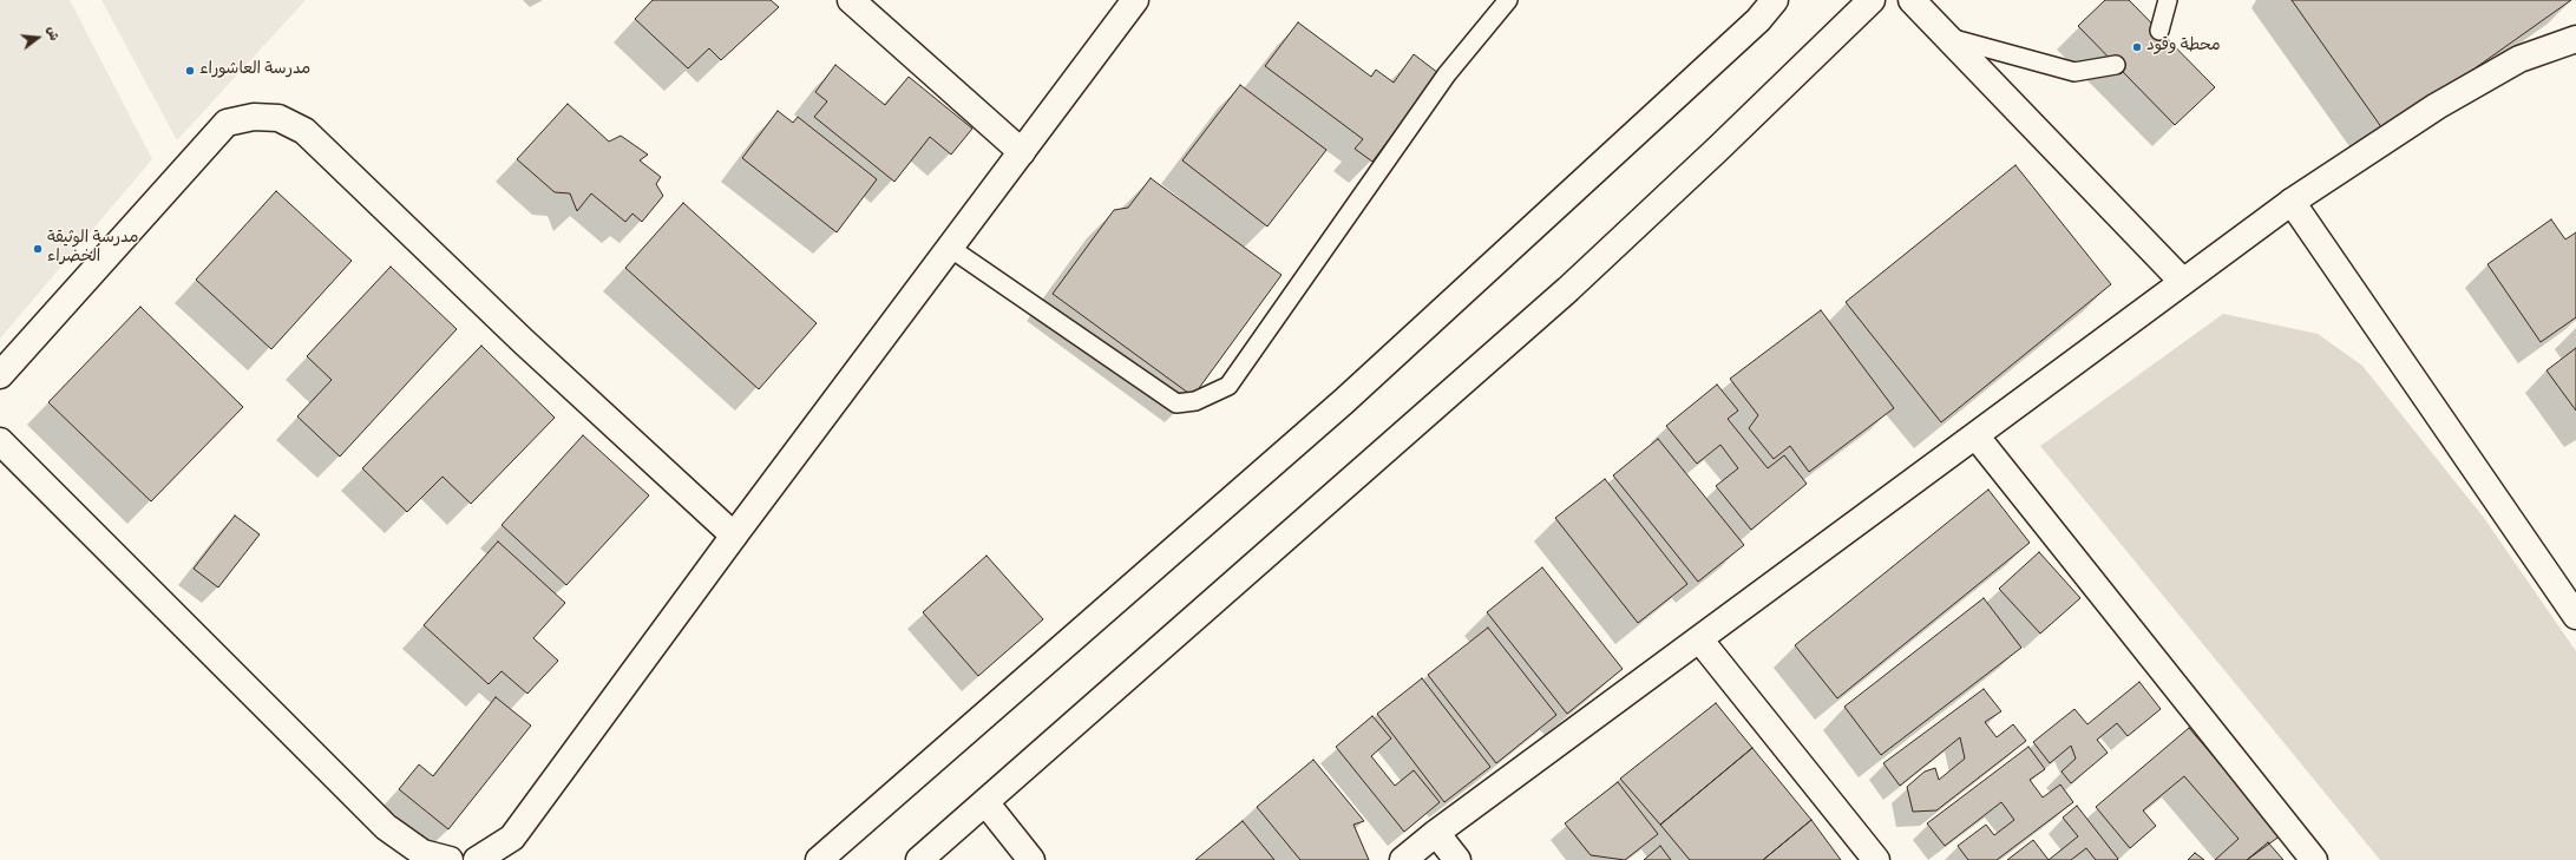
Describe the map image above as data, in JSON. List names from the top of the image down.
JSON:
{
  "places": ["محطة وقود", "مدرسة العاشوراء", "مدرسة الوثيقة الخضراء"],
  "north": "right"
}
